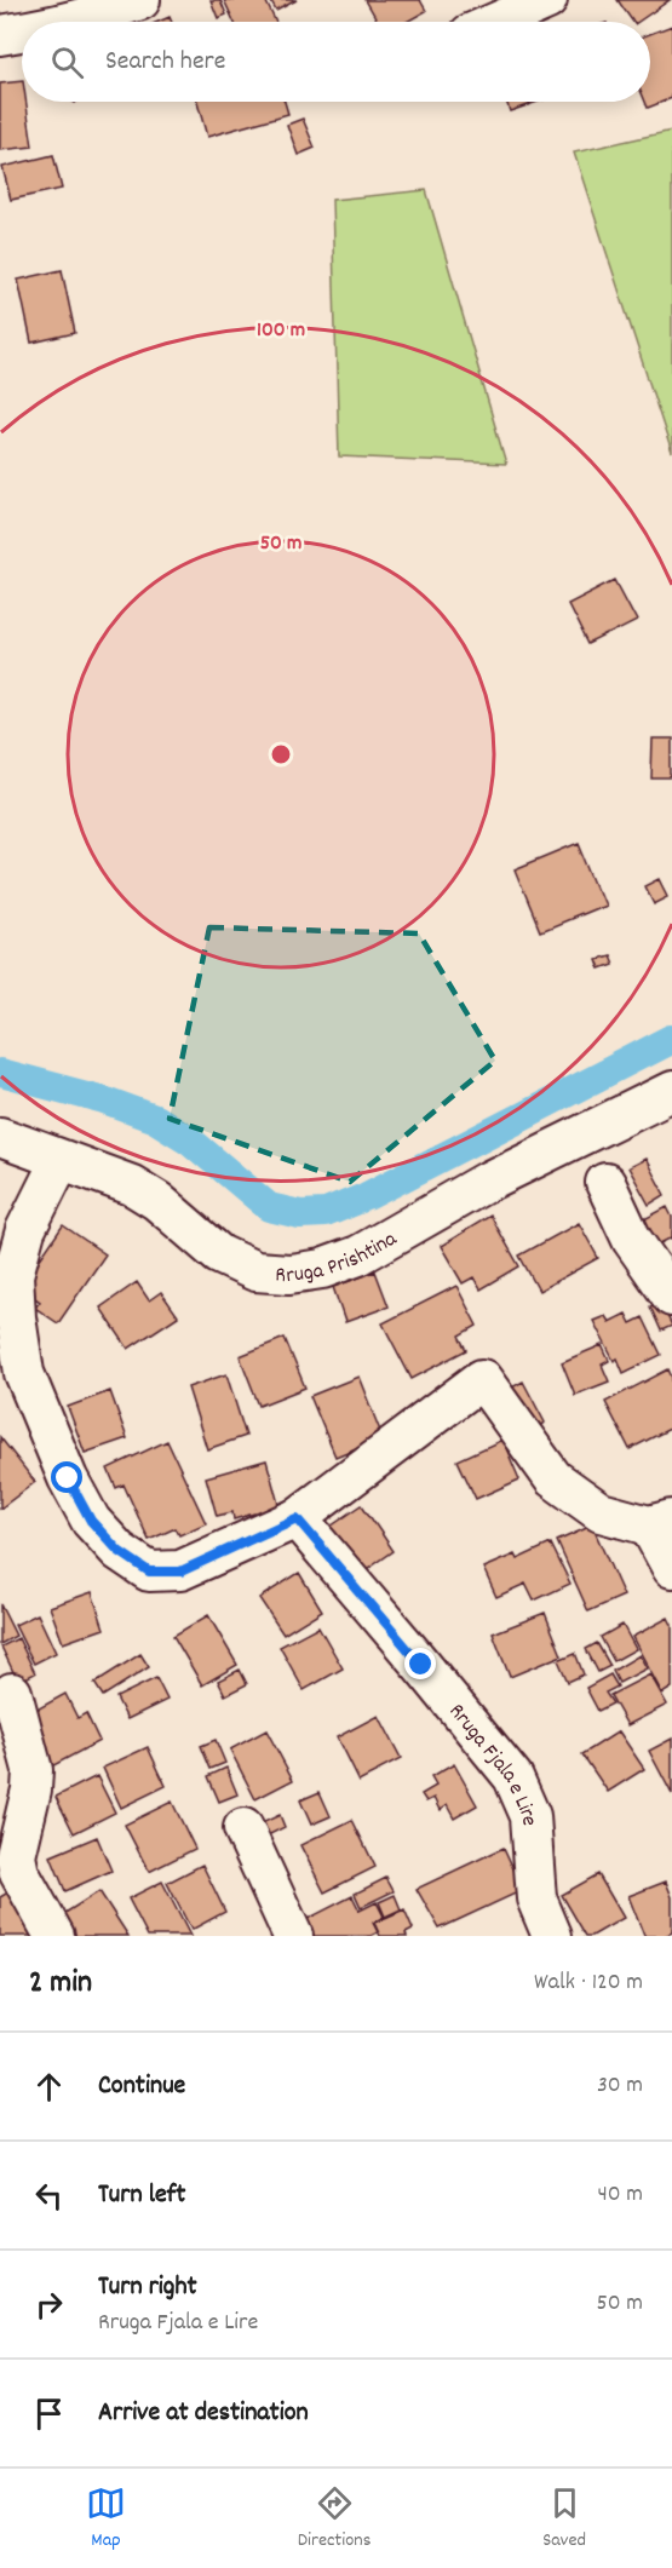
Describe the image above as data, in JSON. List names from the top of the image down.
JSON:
{
  "streets": {
    "street": ["Rruga Prishtina", "Rruga Fjala e Lire"]
  },
  "page": {
    "search": "Search here",
    "heading": ["2 min", "Walk · 120 m"],
    "list": [
      ["Continue", "30 m"],
      ["Turn left", "40 m"],
      ["Turn right", "Rruga Fjala e Lire", "50 m"],
      "Arrive at destination"
    ],
    "nav": ["Map", "Directions", "Saved"]
  },
  "rings": ["100 m", "50 m"]
}
